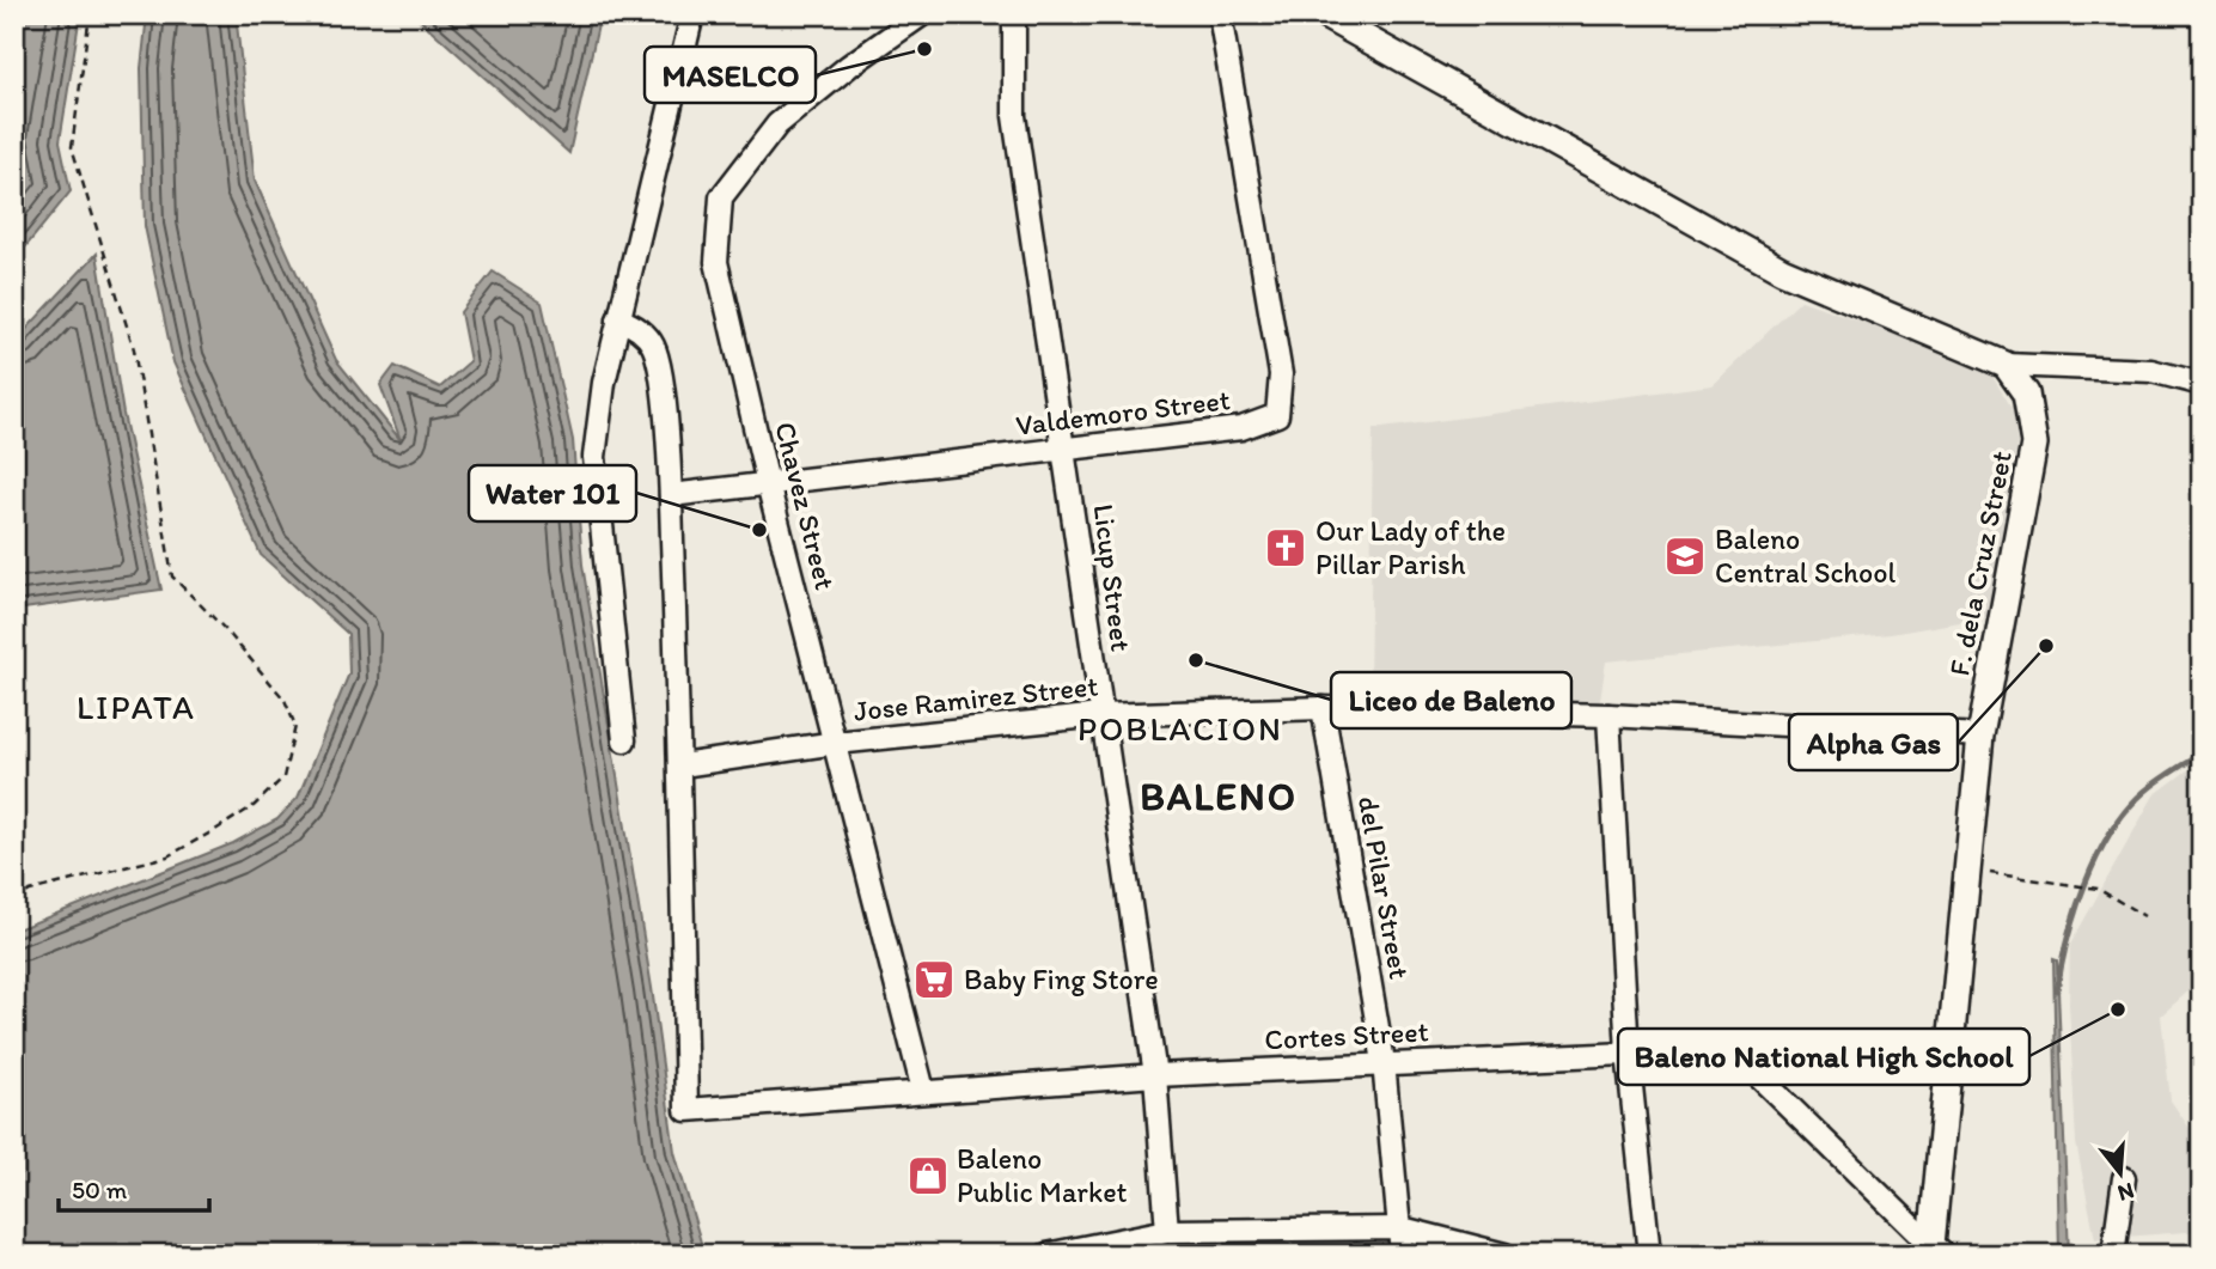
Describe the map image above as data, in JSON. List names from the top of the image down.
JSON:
{
  "streets": {
    "main road": ["F. dela Cruz Street"],
    "street": [
      "Valdemoro Street",
      "Chavez Street",
      "Licup Street",
      "Jose Ramirez Street",
      "del Pilar Street",
      "Cortes Street"
    ]
  },
  "crossings": [
    ["Valdemoro Street", "Chavez Street"],
    ["Valdemoro Street", "Licup Street"],
    ["Chavez Street", "Jose Ramirez Street"],
    ["Chavez Street", "Cortes Street"],
    ["F. dela Cruz Street", "Jose Ramirez Street"],
    ["F. dela Cruz Street", "Cortes Street"],
    ["Licup Street", "Jose Ramirez Street"],
    ["Licup Street", "Cortes Street"],
    ["Jose Ramirez Street", "del Pilar Street"],
    ["Jose Ramirez Street", "Cortes Street"],
    ["del Pilar Street", "Cortes Street"]
  ],
  "districts": ["LIPATA", "POBLACION", "BALENO"],
  "places": {
    "other": [
      "MASELCO",
      "Water 101",
      "Alpha Gas",
      "Liceo de Baleno",
      "Baleno National High School"
    ],
    "church": ["Our Lady of the Pillar Parish"],
    "school or university": ["Baleno Central School"],
    "supermarket": ["Baby Fing Store"],
    "shop": ["Baleno Public Market"]
  },
  "scale_bar": "50 m",
  "north": "bottom"
}
